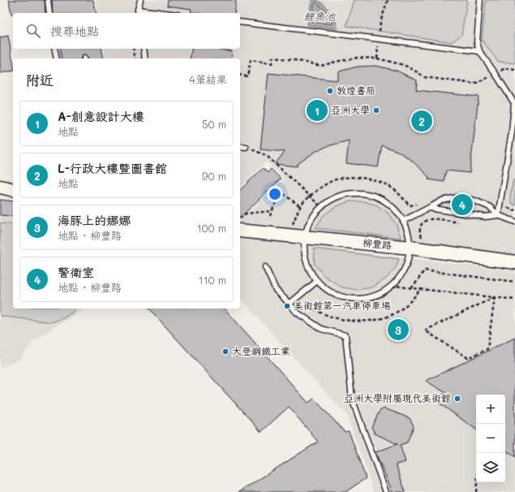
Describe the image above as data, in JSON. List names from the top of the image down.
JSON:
{
  "streets": {
    "street": ["柳豐路"]
  },
  "water": ["鯉魚池"],
  "places": [
    "敦煌書局",
    "亞洲大學",
    "美術館第一汽車停車場",
    "大登鋼鐵工業",
    "亞洲大學附屬現代美術館"
  ],
  "page": {
    "search": "搜尋地點",
    "heading": ["附近", "4筆結果"],
    "pins": [
      "1",
      "2",
      "4",
      "3"
    ],
    "list": [
      {
        "mark": "1",
        "name": "A-創意設計大樓",
        "note": "地點",
        "value": "50 m"
      },
      {
        "mark": "2",
        "name": "L-行政大樓暨圖書館",
        "note": "地點",
        "value": "90 m"
      },
      {
        "mark": "3",
        "name": "海豚上的娜娜",
        "note": "地點 · 柳豐路",
        "value": "100 m"
      },
      {
        "mark": "4",
        "name": "警衛室",
        "note": "地點 · 柳豐路",
        "value": "110 m"
      }
    ],
    "map_buttons": ["+", "−"]
  }
}
